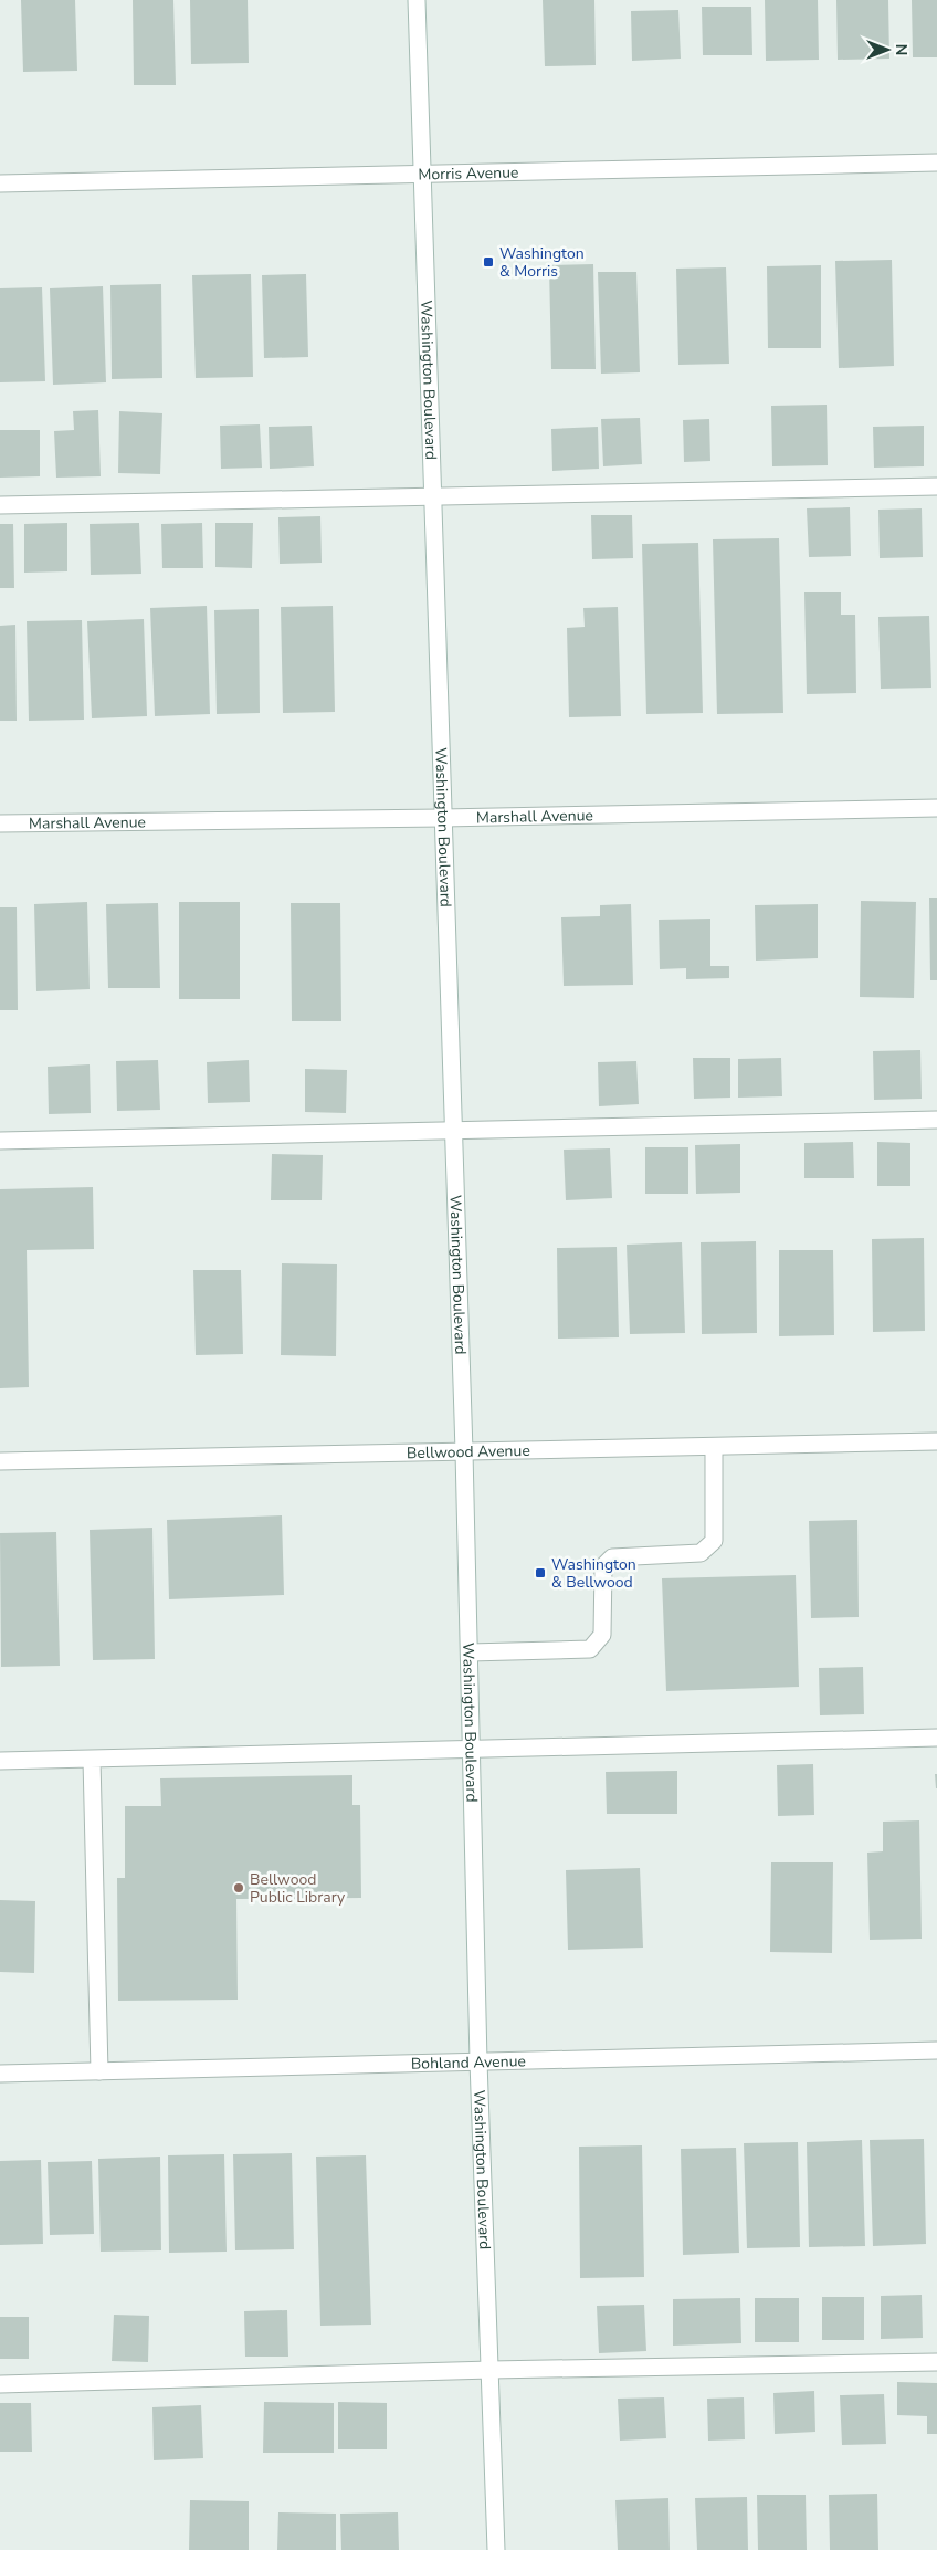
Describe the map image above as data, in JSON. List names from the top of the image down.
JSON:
{
  "streets": {
    "street": [
      "Morris Avenue",
      "Washington Boulevard",
      "Marshall Avenue",
      "Bellwood Avenue",
      "Bohland Avenue"
    ]
  },
  "crossings": [
    ["Morris Avenue", "Washington Boulevard"],
    ["Washington Boulevard", "Marshall Avenue"],
    ["Washington Boulevard", "Bellwood Avenue"],
    ["Washington Boulevard", "Bohland Avenue"]
  ],
  "places": {
    "transit": ["Washington & Morris", "Washington & Bellwood"],
    "other": ["Bellwood Public Library"]
  },
  "north": "right"
}
